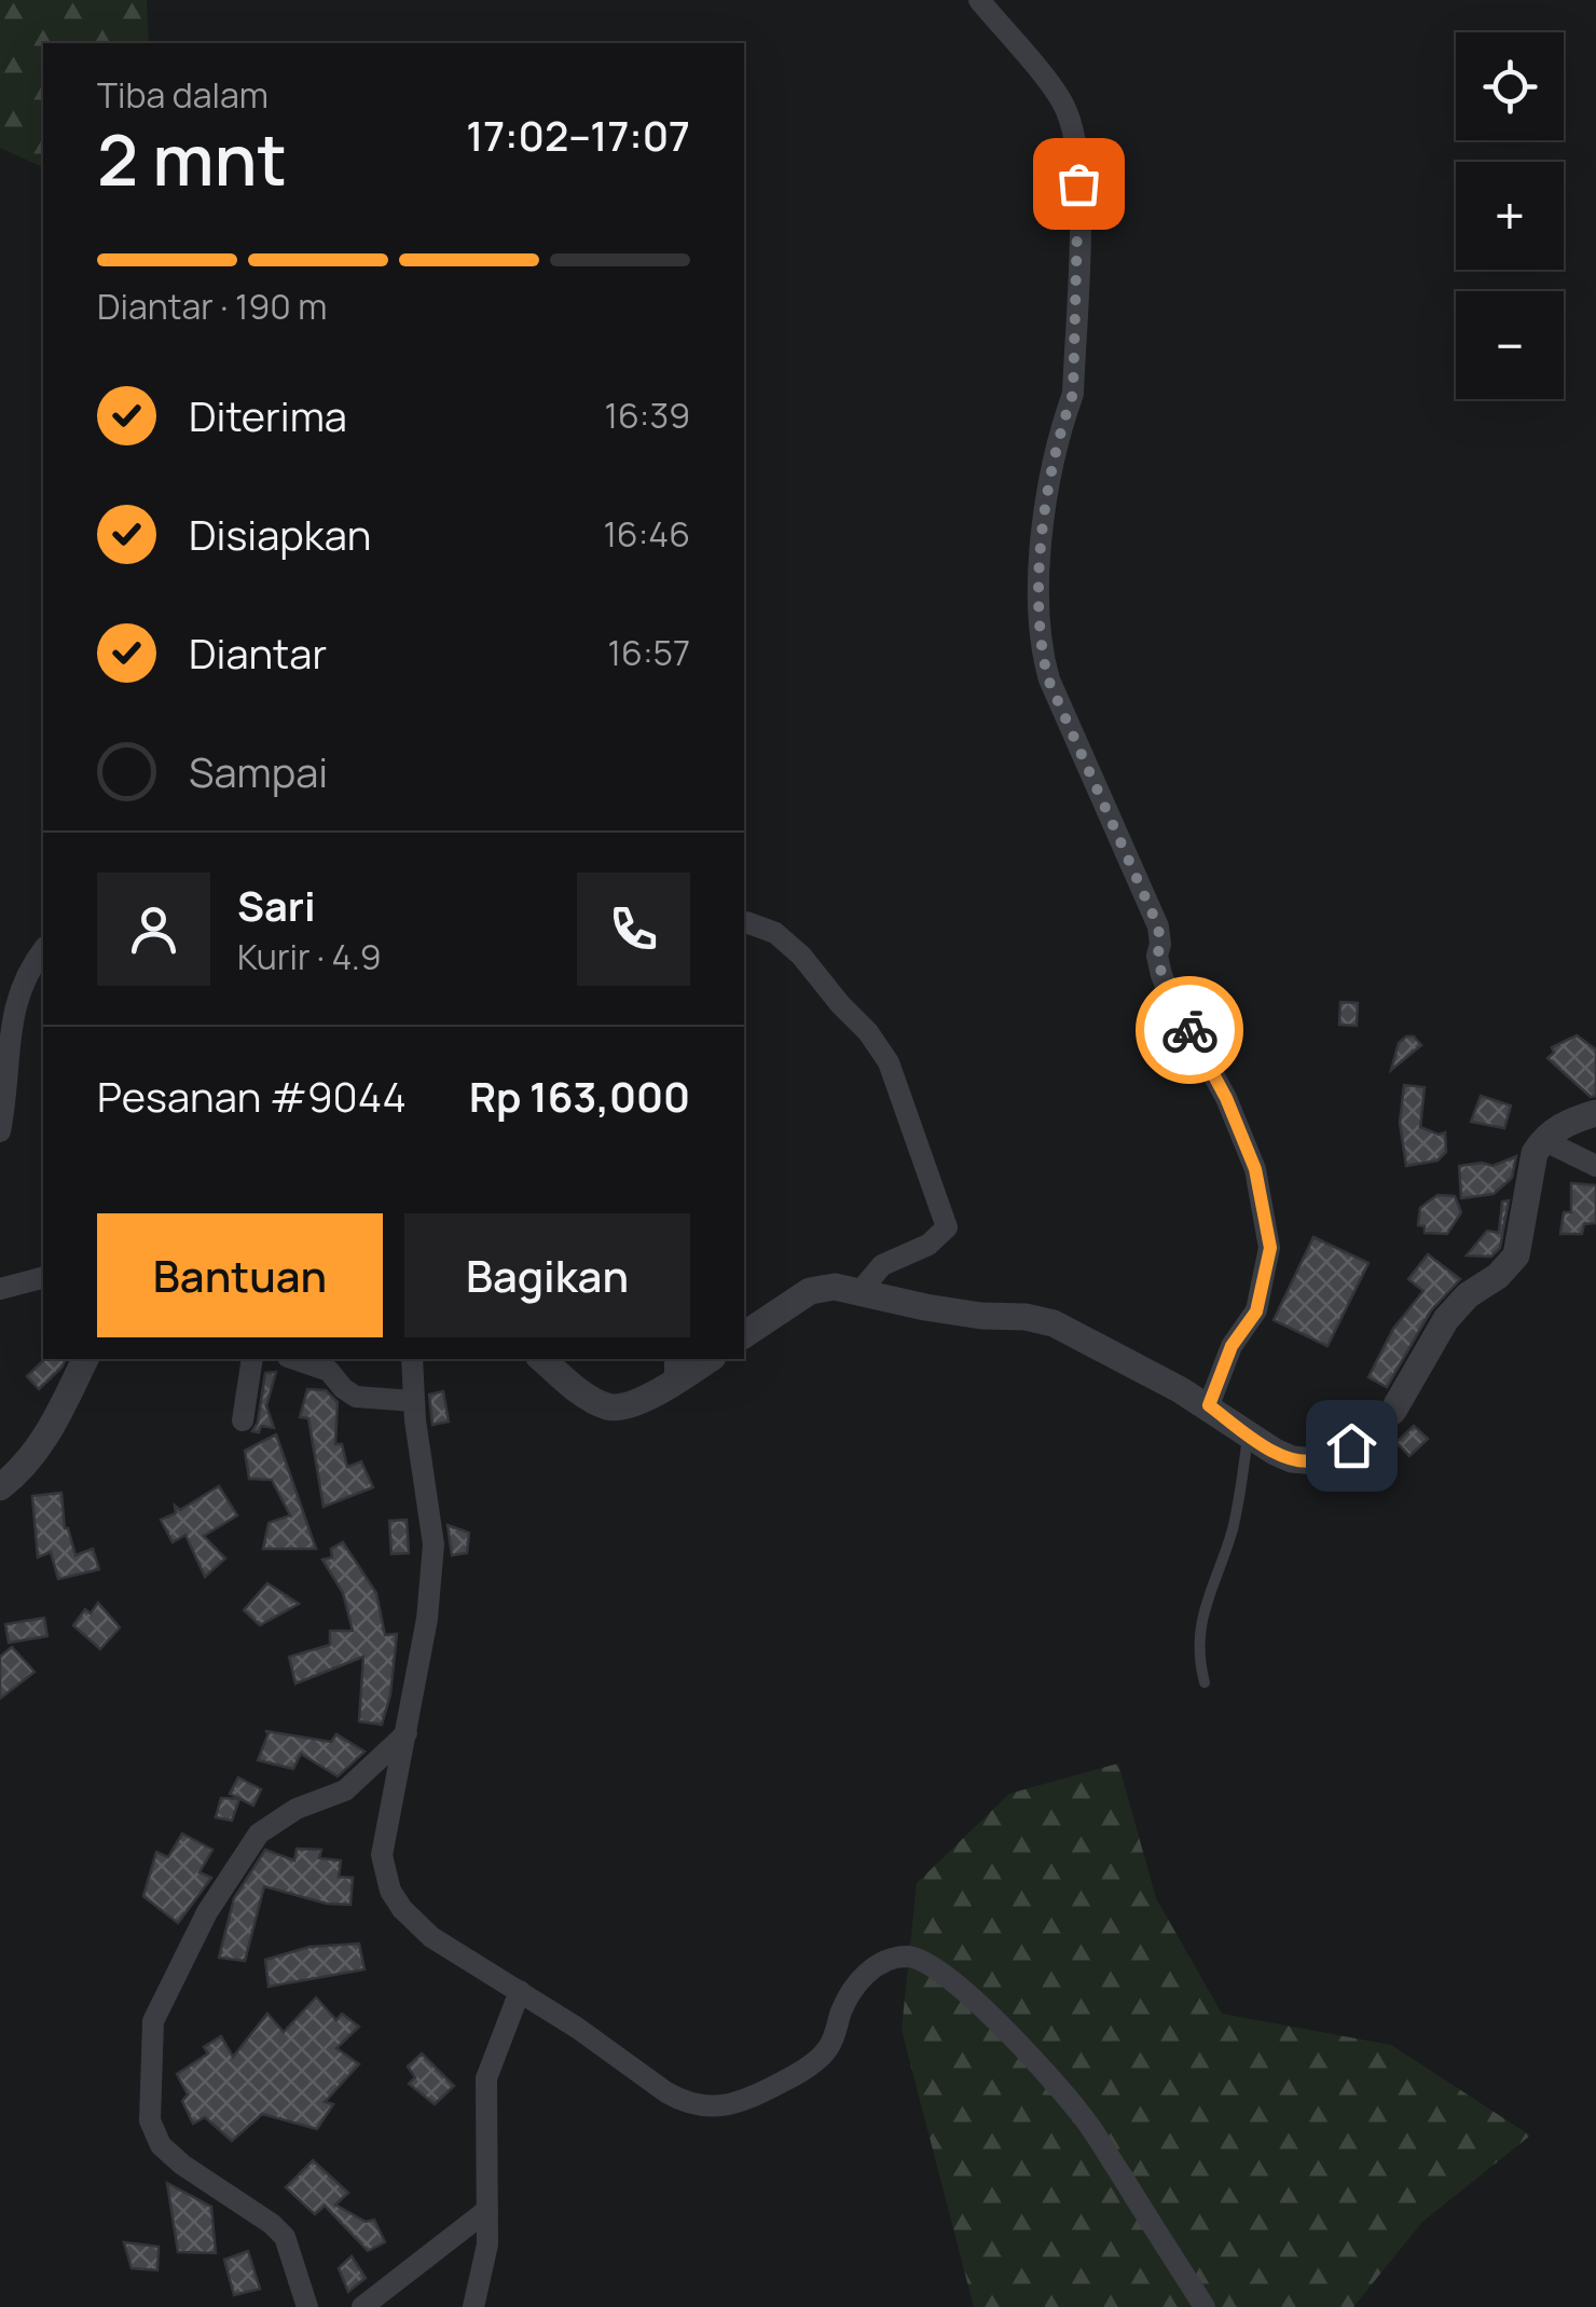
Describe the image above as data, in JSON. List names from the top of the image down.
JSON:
{
  "page": {
    "map_buttons": ["+", "−"],
    "heading": ["2 mnt", "Tiba dalam", "17:02–17:07"],
    "panel": [
      "Sari",
      "Kurir · 4.9",
      "Pesanan #9044",
      "Rp 163,000"
    ],
    "bar": "Diantar · 190 m",
    "list": [
      ["Diterima", "16:39"],
      ["Disiapkan", "16:46"],
      ["Diantar", "16:57"],
      "Sampai"
    ],
    "buttons": ["Bantuan", "Bagikan"]
  }
}
